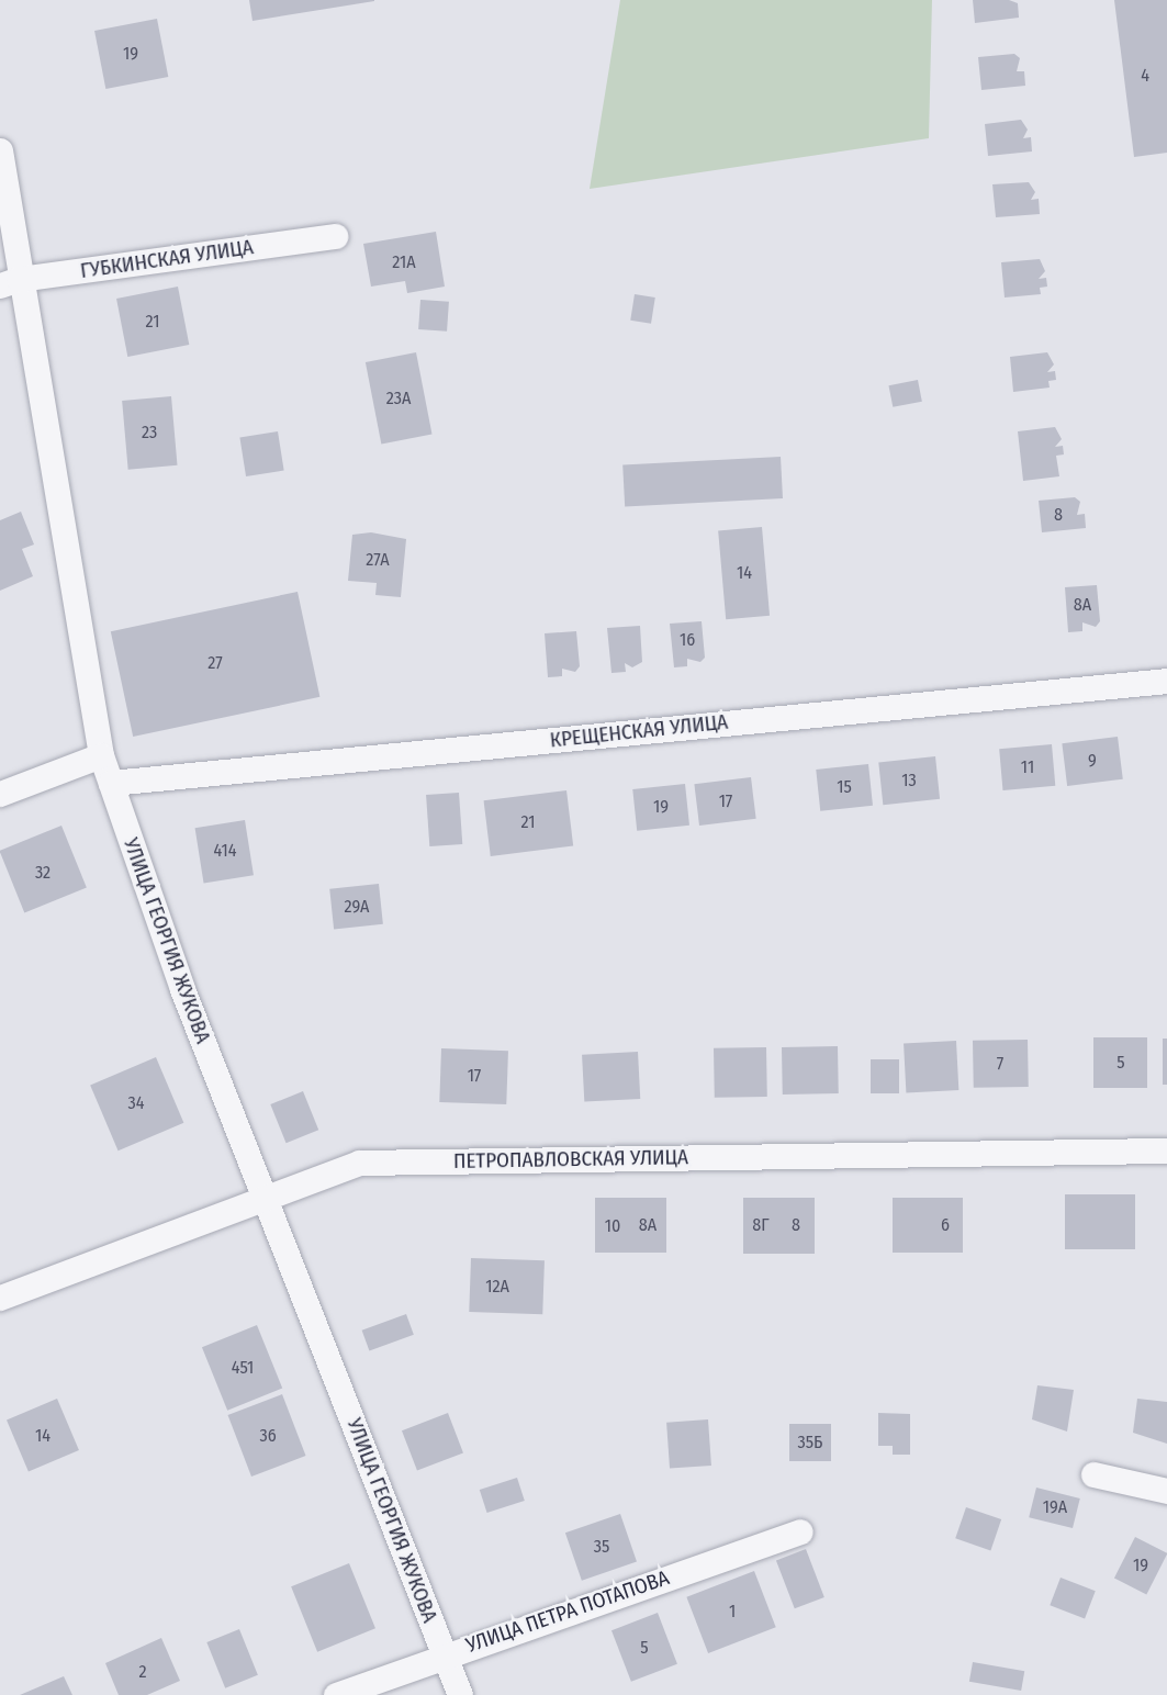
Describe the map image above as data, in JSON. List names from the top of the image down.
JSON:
{
  "streets": {
    "street": [
      "ГУБКИНСКАЯ УЛИЦА",
      "КРЕЩЕНСКАЯ УЛИЦА",
      "УЛИЦА ГЕОРГИЯ ЖУКОВА",
      "ПЕТРОПАВЛОВСКАЯ УЛИЦА",
      "УЛИЦА ПЕТРА ПОТАПОВА"
    ]
  },
  "crossings": [
    ["ГУБКИНСКАЯ УЛИЦА", "УЛИЦА ГЕОРГИЯ ЖУКОВА"],
    ["КРЕЩЕНСКАЯ УЛИЦА", "УЛИЦА ГЕОРГИЯ ЖУКОВА"],
    ["УЛИЦА ГЕОРГИЯ ЖУКОВА", "ПЕТРОПАВЛОВСКАЯ УЛИЦА"],
    ["УЛИЦА ГЕОРГИЯ ЖУКОВА", "УЛИЦА ПЕТРА ПОТАПОВА"]
  ],
  "house_numbers": [
    "19",
    "4",
    "21А",
    "21",
    "23А",
    "23",
    "8",
    "27А",
    "14",
    "8А",
    "16",
    "27",
    "9",
    "11",
    "13",
    "15",
    "17",
    "19",
    "21",
    "414",
    "32",
    "29А",
    "5",
    "7",
    "17",
    "34",
    "8А",
    "8Г",
    "8",
    "6",
    "10",
    "12А",
    "451",
    "14",
    "36",
    "35Б",
    "19А",
    "35",
    "19",
    "1",
    "5",
    "2"
  ]
}
